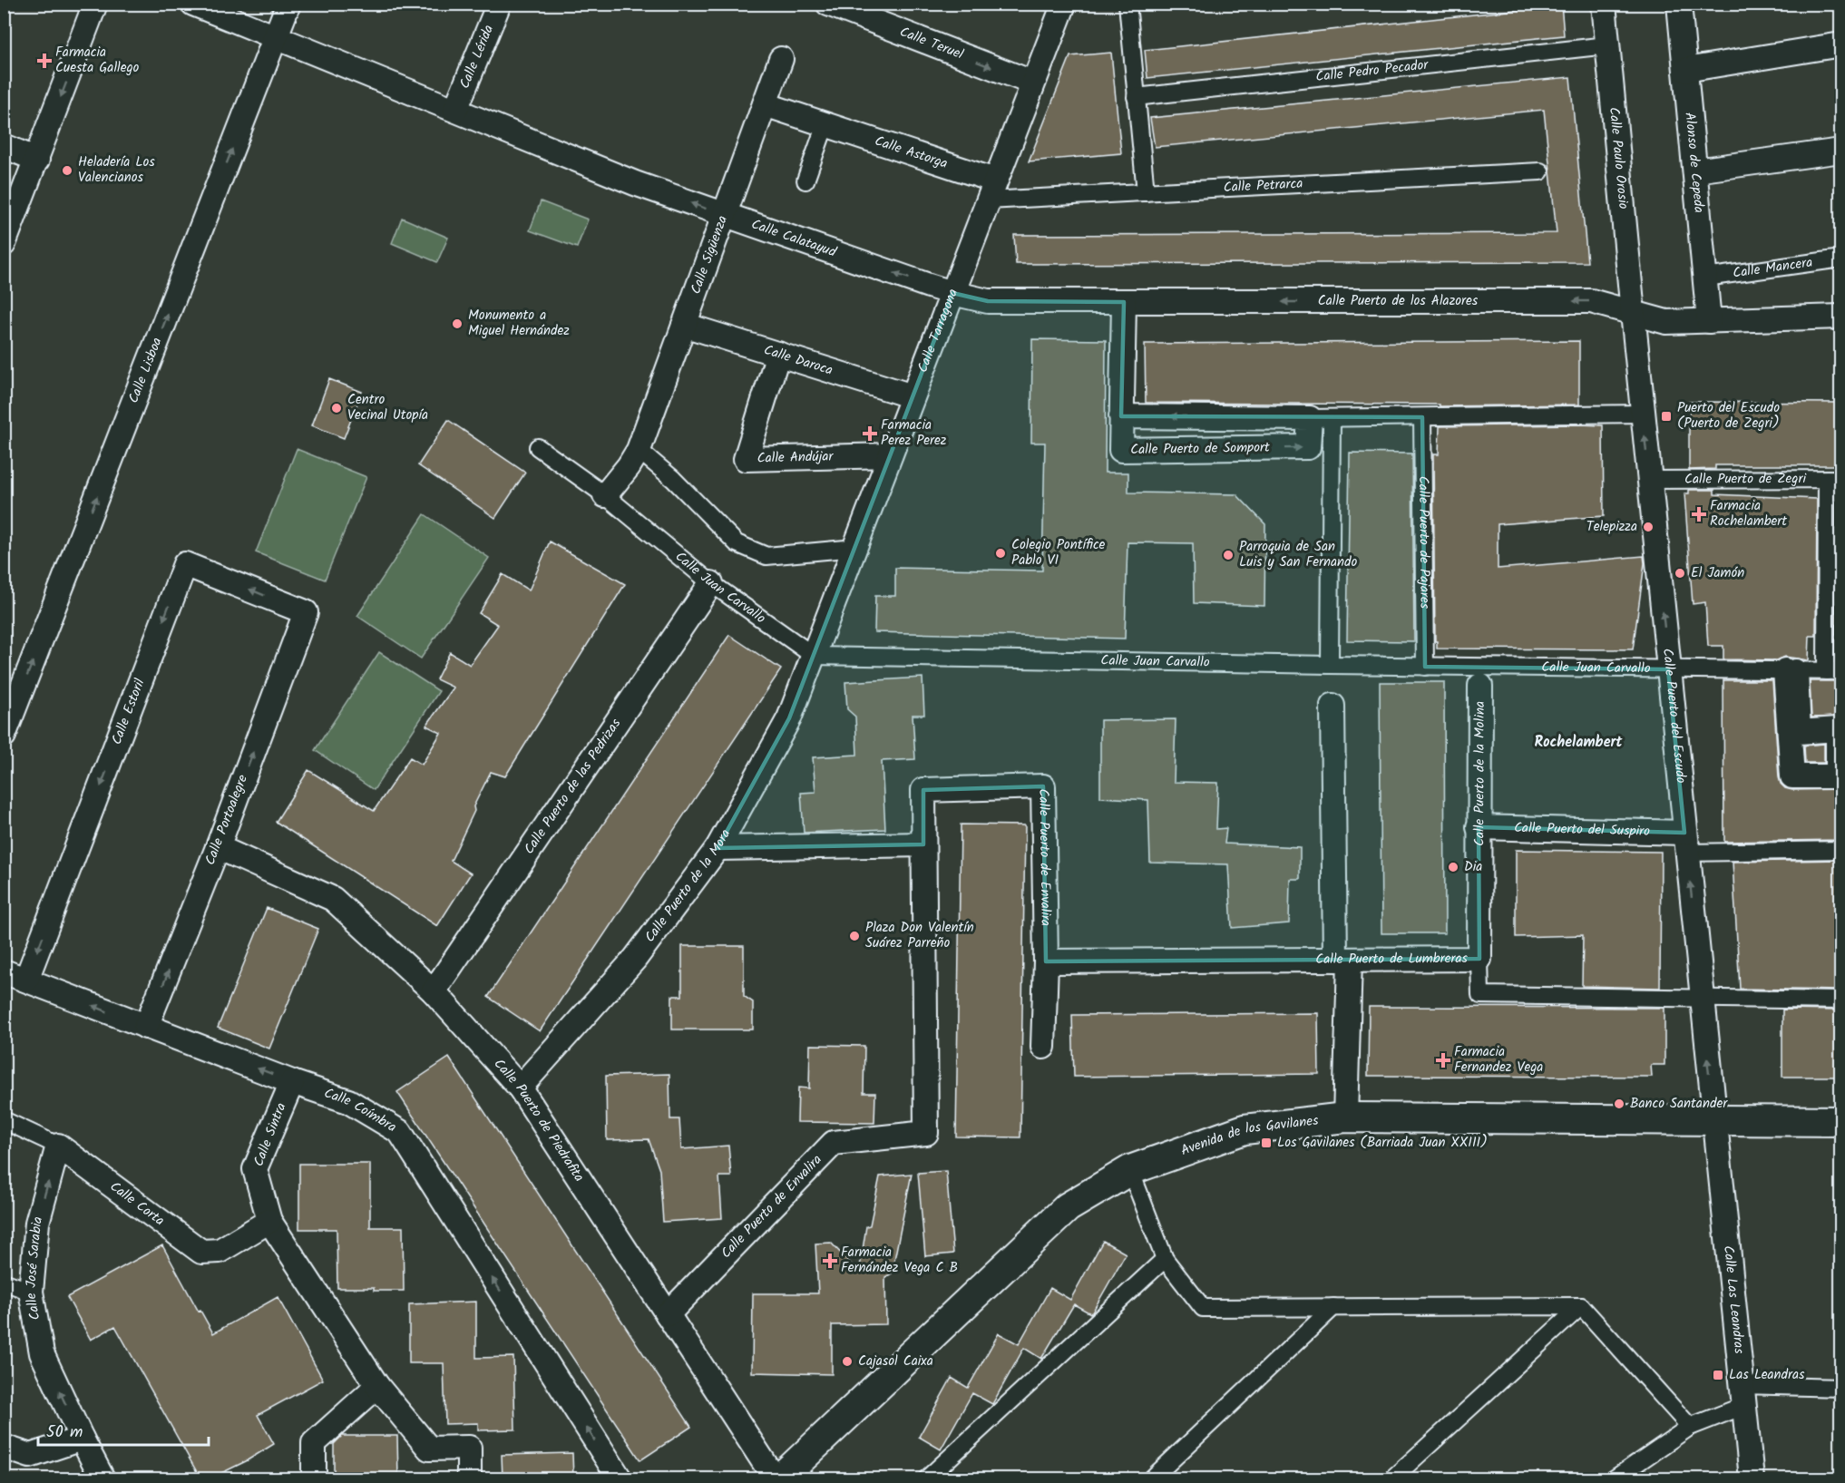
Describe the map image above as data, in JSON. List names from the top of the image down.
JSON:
{
  "streets": {
    "street": [
      "Calle Teruel",
      "Calle Lérida",
      "Calle Pedro Pecador",
      "Calle Astorga",
      "Calle Paulo Orosio",
      "Alonso de Cepeda",
      "Calle Petrarca",
      "Calle Calatayud",
      "Calle Sigüenza",
      "Calle Mancera",
      "Calle Puerto de los Alazores",
      "Calle Tarragona",
      "Calle Daroca",
      "Calle Lisboa",
      "Calle Puerto de Somport",
      "Calle Andújar",
      "Calle Puerto de Zegri",
      "Calle Puerto de Pajares",
      "Calle Juan Carvallo",
      "Calle Estoril",
      "Calle Puerto del Escudo",
      "Calle Puerto de la Molina",
      "Calle Puerto de las Pedrizas",
      "Calle Portoalegre",
      "Calle Puerto del Suspiro",
      "Calle Puerto de Envalira",
      "Calle Puerto de la Mora",
      "Calle Puerto de Lumbreras",
      "Calle Coímbra",
      "Calle Puerto de Piedrafita",
      "Calle Sintra",
      "Avenida de los Gavilanes",
      "Calle Corta",
      "Calle José Sarabia",
      "Calle Las Leandras"
    ]
  },
  "crossings": [
    ["Calle Teruel", "Calle Tarragona"],
    ["Calle Lérida", "Calle Calatayud"],
    ["Calle Pedro Pecador", "Calle Paulo Orosio"],
    ["Calle Astorga", "Calle Petrarca"],
    ["Calle Astorga", "Calle Sigüenza"],
    ["Calle Astorga", "Calle Tarragona"],
    ["Calle Paulo Orosio", "Calle Puerto de los Alazores"],
    ["Calle Paulo Orosio", "Calle Puerto del Escudo"],
    ["Alonso de Cepeda", "Calle Mancera"],
    ["Alonso de Cepeda", "Calle Puerto de los Alazores"],
    ["Calle Petrarca", "Calle Tarragona"],
    ["Calle Calatayud", "Calle Sigüenza"],
    ["Calle Calatayud", "Calle Puerto de los Alazores"],
    ["Calle Calatayud", "Calle Tarragona"],
    ["Calle Calatayud", "Calle Lisboa"],
    ["Calle Sigüenza", "Calle Daroca"],
    ["Calle Sigüenza", "Calle Juan Carvallo"],
    ["Calle Puerto de los Alazores", "Calle Tarragona"],
    ["Calle Puerto de los Alazores", "Calle Puerto del Escudo"],
    ["Calle Tarragona", "Calle Daroca"],
    ["Calle Tarragona", "Calle Andújar"],
    ["Calle Tarragona", "Calle Juan Carvallo"],
    ["Calle Tarragona", "Calle Puerto de la Mora"],
    ["Calle Daroca", "Calle Andújar"],
    ["Calle Puerto de Zegri", "Calle Puerto del Escudo"],
    ["Calle Puerto de Pajares", "Calle Juan Carvallo"],
    ["Calle Juan Carvallo", "Calle Puerto del Escudo"],
    ["Calle Juan Carvallo", "Calle Puerto de las Pedrizas"],
    ["Calle Juan Carvallo", "Calle Puerto de la Mora"],
    ["Calle Estoril", "Calle Portoalegre"],
    ["Calle Estoril", "Calle Coímbra"],
    ["Calle Puerto del Escudo", "Calle Puerto del Suspiro"],
    ["Calle Puerto del Escudo", "Calle Puerto de Lumbreras"],
    ["Calle Puerto del Escudo", "Avenida de los Gavilanes"],
    ["Calle Puerto del Escudo", "Calle Las Leandras"],
    ["Calle Puerto de la Molina", "Calle Puerto del Suspiro"],
    ["Calle Puerto de la Molina", "Calle Puerto de Lumbreras"],
    ["Calle Puerto de las Pedrizas", "Calle Puerto de Piedrafita"],
    ["Calle Portoalegre", "Calle Coímbra"],
    ["Calle Portoalegre", "Calle Puerto de Piedrafita"],
    ["Calle Puerto de Envalira", "Calle Puerto de Lumbreras"],
    ["Calle Puerto de Envalira", "Calle Puerto de Piedrafita"],
    ["Calle Puerto de la Mora", "Calle Puerto de Piedrafita"],
    ["Calle Coímbra", "Calle Sintra"],
    ["Calle Sintra", "Calle Corta"],
    ["Avenida de los Gavilanes", "Calle Las Leandras"],
    ["Calle Corta", "Calle José Sarabia"]
  ],
  "one_way": [
    "Calle Teruel",
    "Calle Calatayud",
    "Calle Estoril",
    "Calle Portoalegre",
    "Calle Coímbra",
    "Calle José Sarabia"
  ],
  "districts": ["Rochelambert"],
  "places": {
    "health": [
      "Farmacia Cuesta Gallego",
      "Farmacia Perez Perez",
      "Farmacia Rochelambert",
      "Farmacia Fernandez Vega",
      "Farmacia Fernández Vega C B"
    ],
    "other": [
      "Heladería Los Valencianos",
      "Monumento a Miguel Hernández",
      "Centro Vecinal Utopía",
      "Telepizza",
      "Colegio Pontífice Pablo VI",
      "Parroquia de San Luis y San Fernando",
      "El Jamón",
      "Dia",
      "Plaza Don Valentín Suárez Parreño",
      "Banco Santander",
      "Cajasol Caixa"
    ],
    "transit": ["Puerto del Escudo (Puerto de Zegri)", "Los Gavilanes (Barriada Juan XXIII)", "Las Leandras"]
  },
  "scale_bar": "50 m"
}
